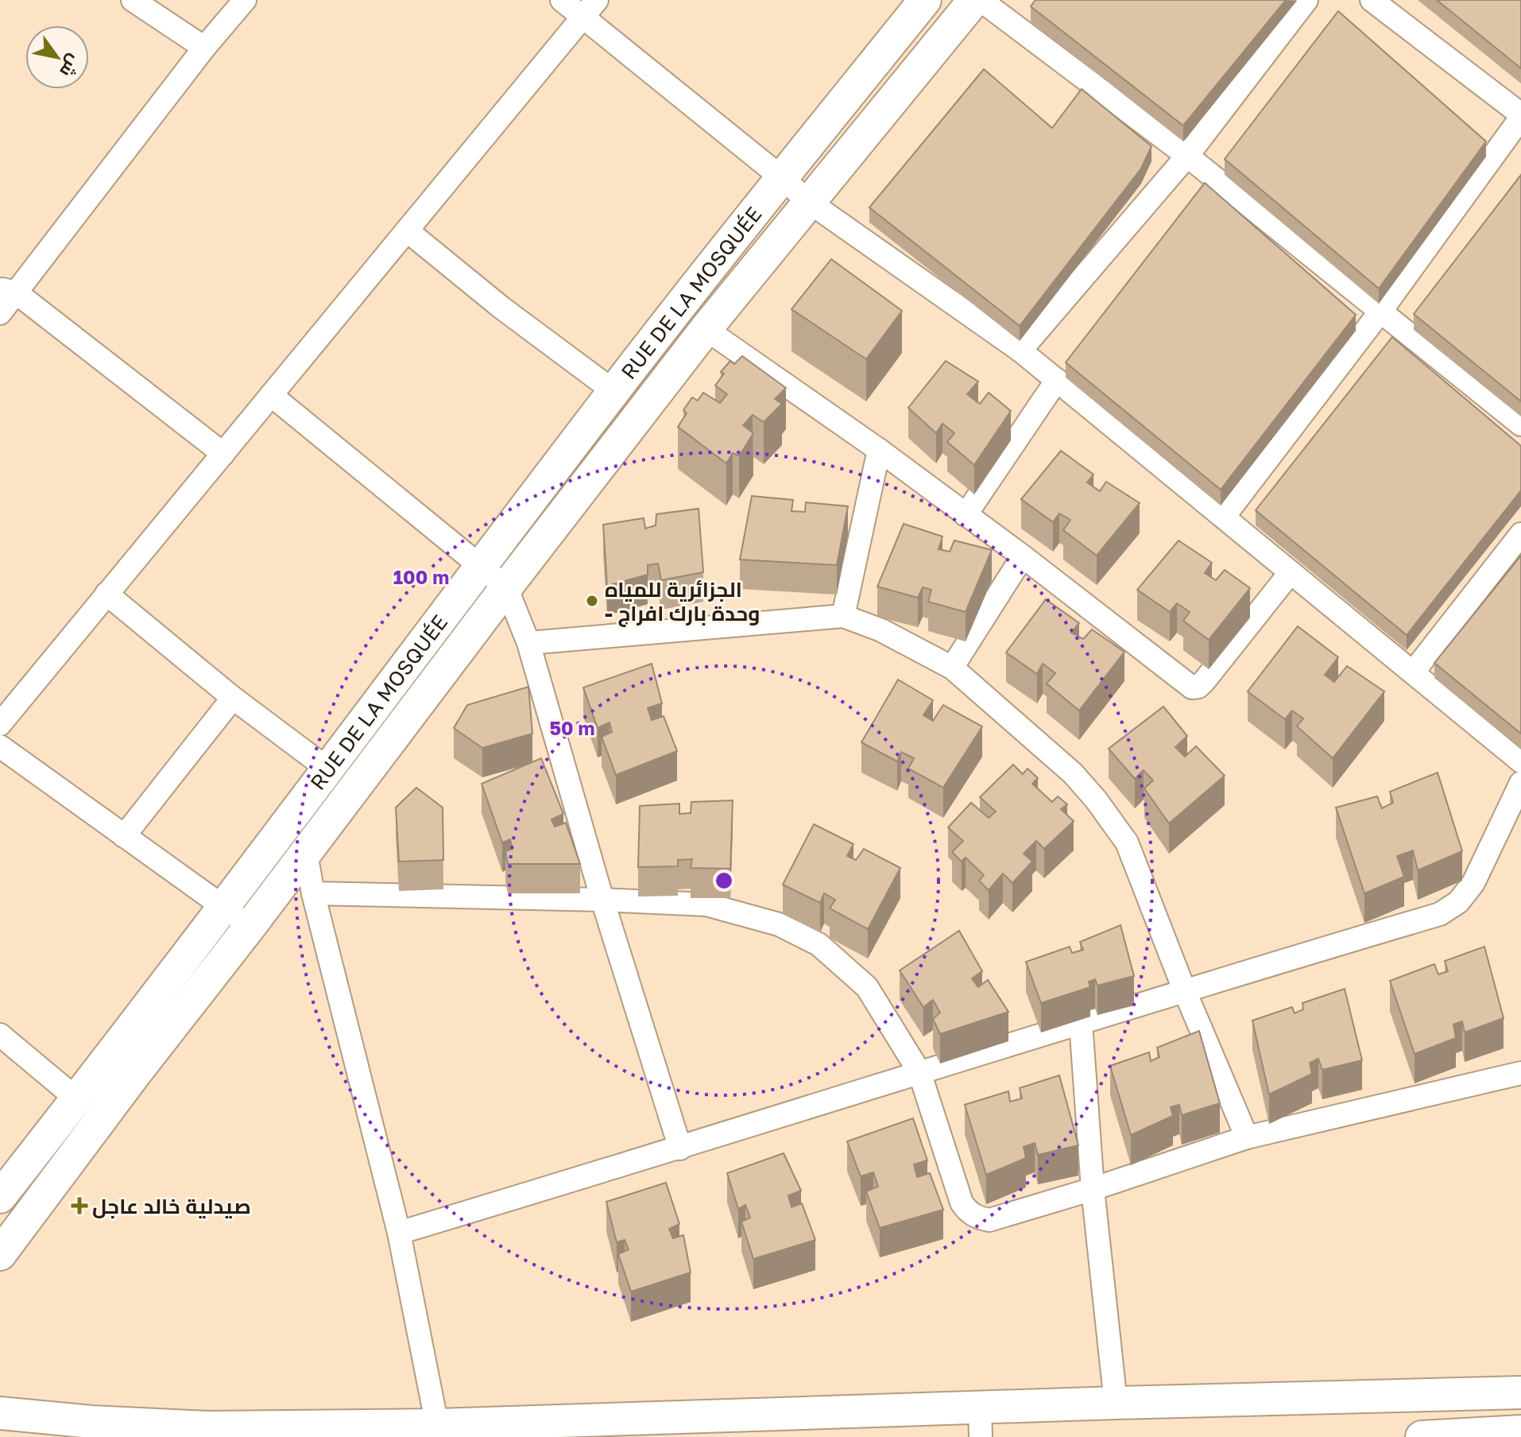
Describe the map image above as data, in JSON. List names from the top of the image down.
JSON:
{
  "streets": {
    "main road": ["RUE DE LA MOSQUÉE"]
  },
  "places": {
    "other": ["الجزائرية للمياه - وحدة بارك افراج"],
    "health": ["صيدلية خالد عاجل"]
  },
  "north": "bottom right",
  "rings": ["100 m", "50 m"]
}
